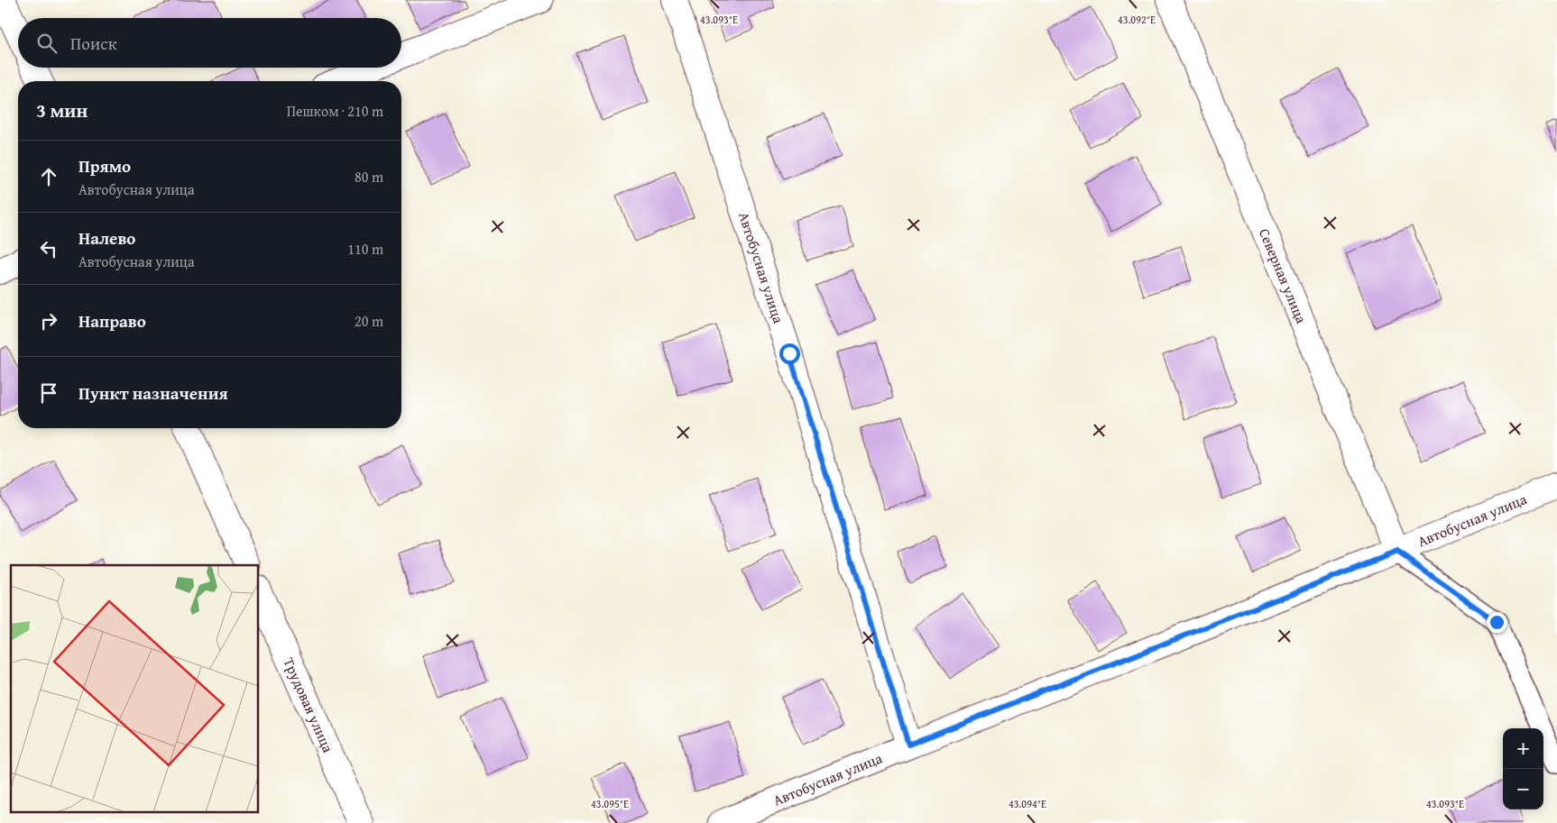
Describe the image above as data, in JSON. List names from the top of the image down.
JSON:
{
  "streets": {
    "street": ["Автобусная улица", "Северная улица", "Трудовая улица"]
  },
  "crossings": [
    ["Автобусная улица", "Северная улица"]
  ],
  "page": {
    "search": "Поиск",
    "heading": ["3 мин", "Пешком · 210 m"],
    "list": [
      ["Прямо", "Автобусная улица", "80 m"],
      ["Налево", "Автобусная улица", "110 m"],
      ["Направо", "20 m"],
      "Пункт назначения"
    ],
    "map_buttons": ["+", "−"]
  },
  "coordinates": [
    "43.093°E",
    "43.092°E",
    "43.095°E",
    "43.094°E"
  ]
}
